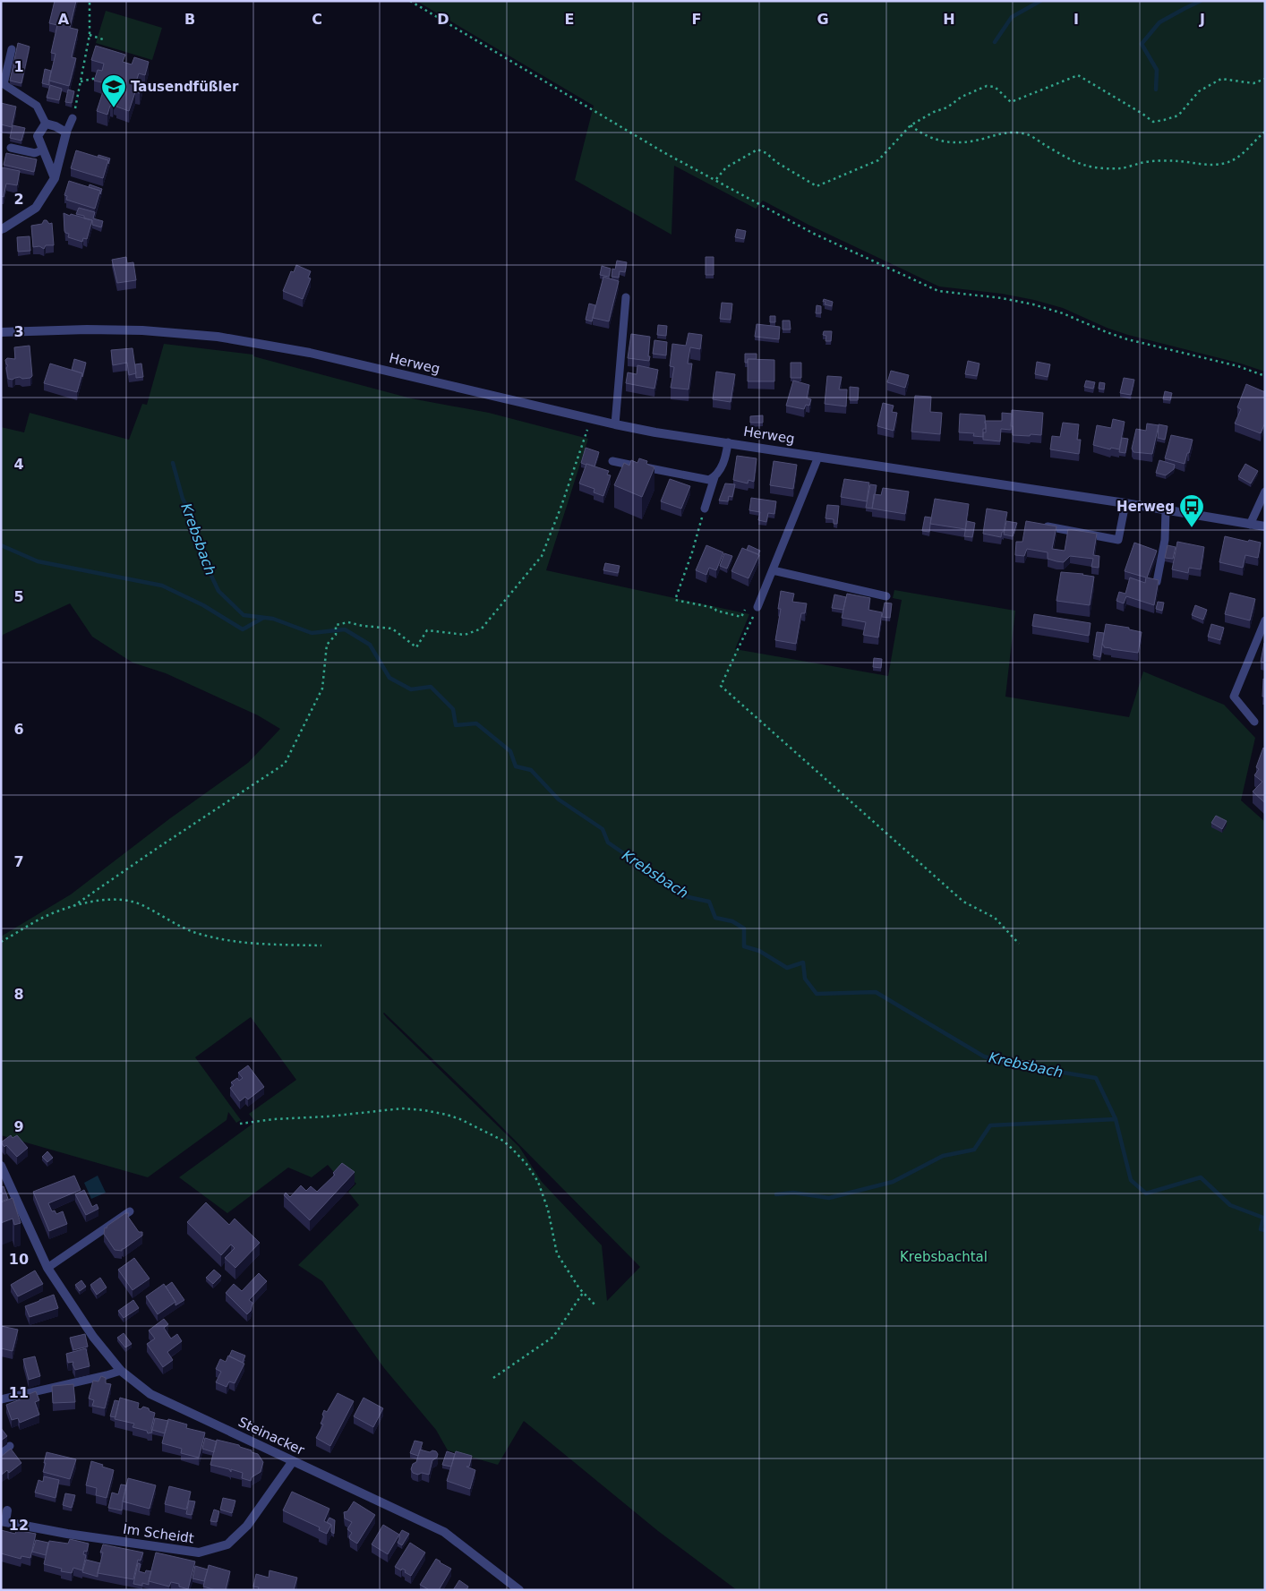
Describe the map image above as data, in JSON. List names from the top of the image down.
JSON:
{
  "streets": {
    "street": ["Herweg", "Steinacker", "Im Scheidt"]
  },
  "crossings": [
    ["Steinacker", "Im Scheidt"]
  ],
  "water": ["Krebsbach"],
  "parks": ["Krebsbachtal"],
  "places": {
    "school or university": ["Tausendfüßler"],
    "bus stop": ["Herweg"]
  },
  "grid": {
    "columns": [
      "A",
      "B",
      "C",
      "D",
      "E",
      "F",
      "G",
      "H",
      "I",
      "J"
    ],
    "rows": [
      "1",
      "2",
      "3",
      "4",
      "5",
      "6",
      "7",
      "8",
      "9",
      "10",
      "11",
      "12"
    ]
  }
}
